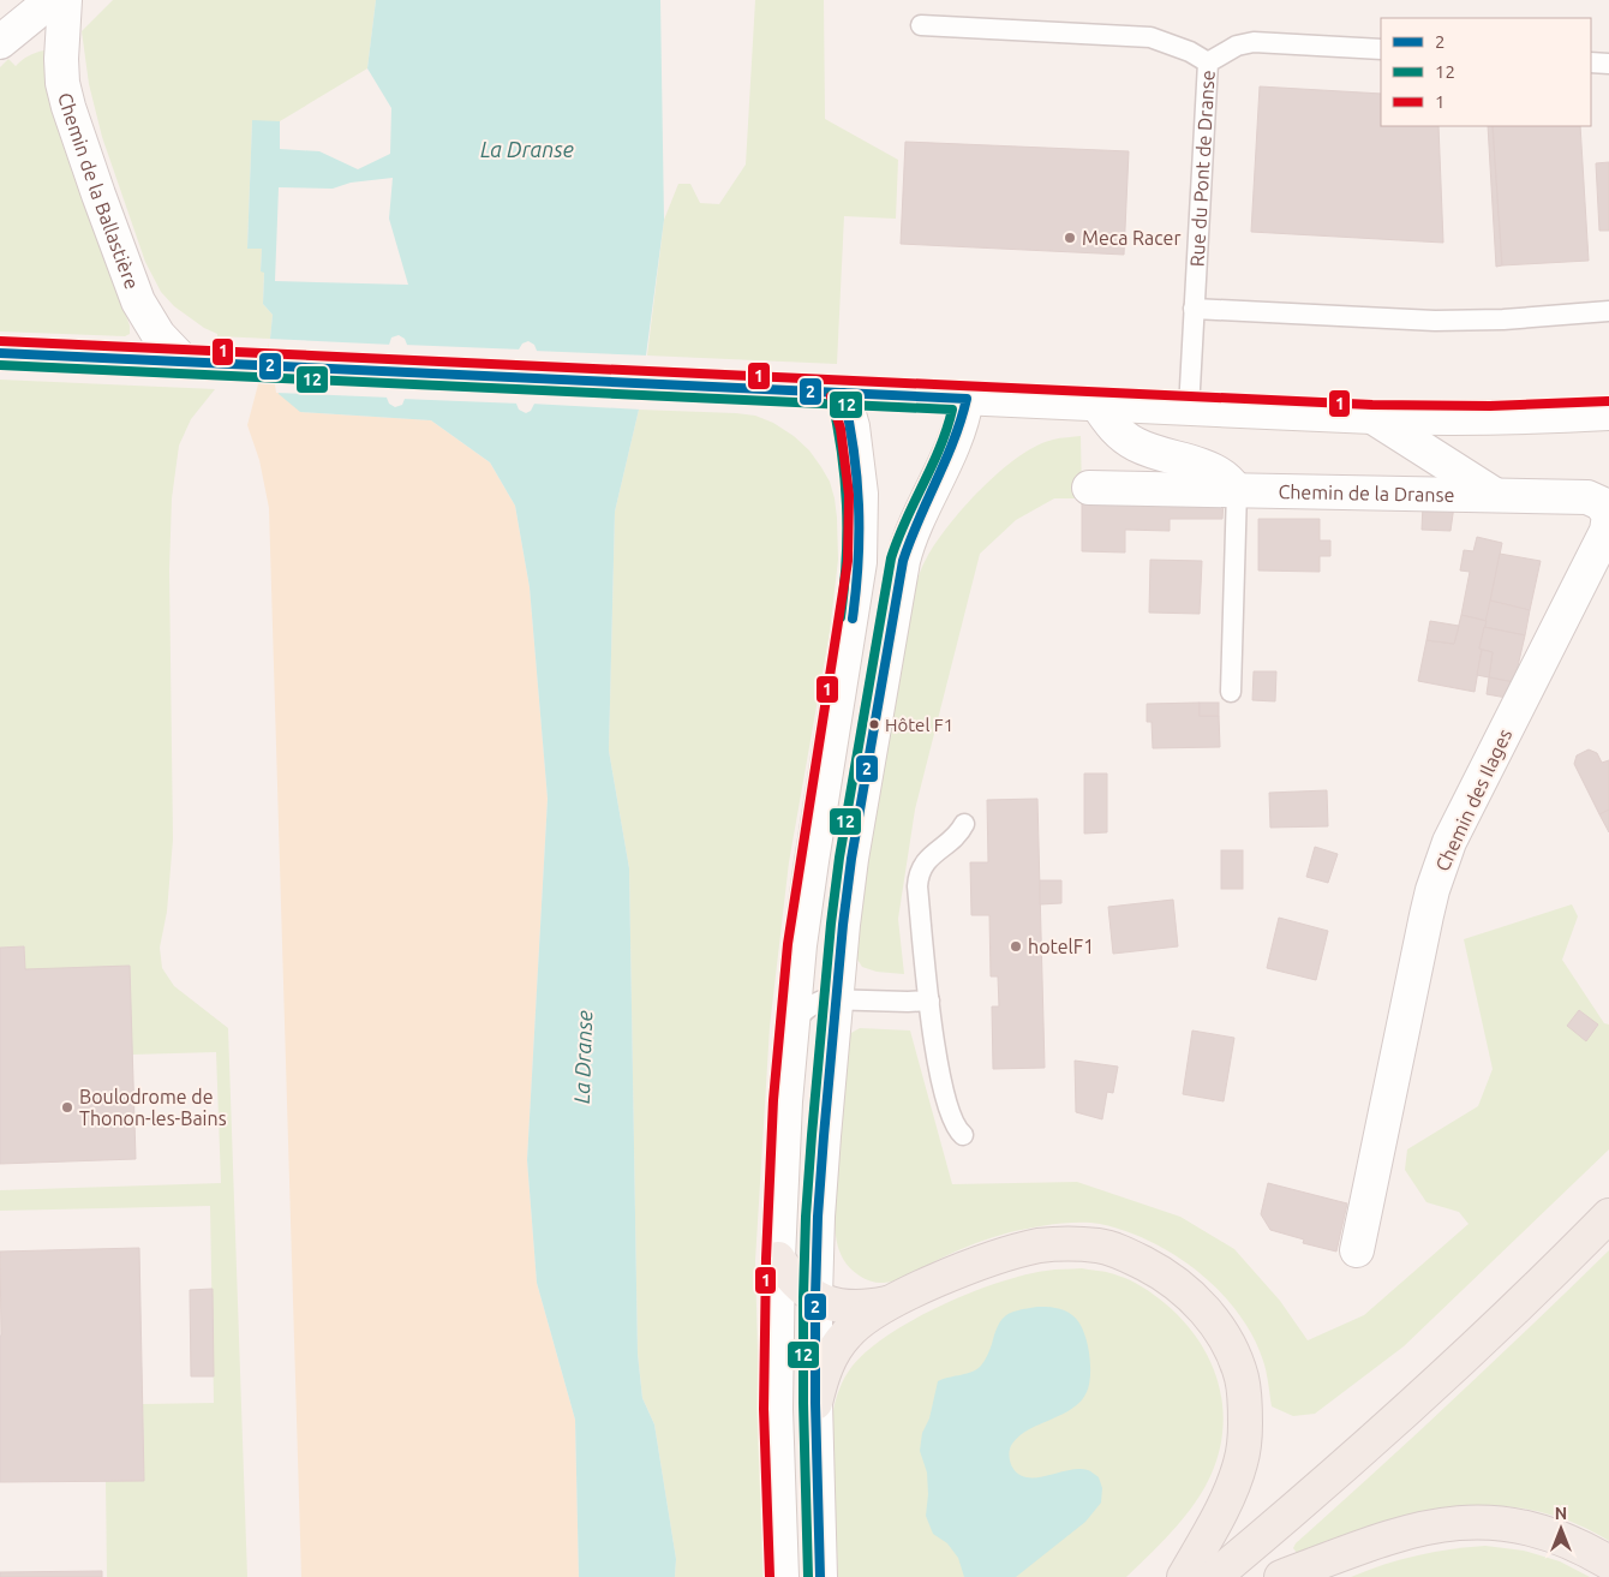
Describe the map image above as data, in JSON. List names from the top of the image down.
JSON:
{
  "streets": {
    "street": ["Chemin de la Ballastière", "Chemin de la Dranse", "Chemin des Ilages"],
    "lane": ["Rue du Pont de Dranse"]
  },
  "crossings": [
    ["Chemin de la Dranse", "Chemin des Ilages"]
  ],
  "water": ["La Dranse"],
  "places": [
    "Meca Racer",
    "Hôtel F1",
    "hotelF1",
    "Boulodrome de Thonon-les-Bains"
  ],
  "lines": ["transit line 1", "transit line 2", "transit line 12"],
  "legend": ["2", "12", "1"],
  "north": "top"
}
